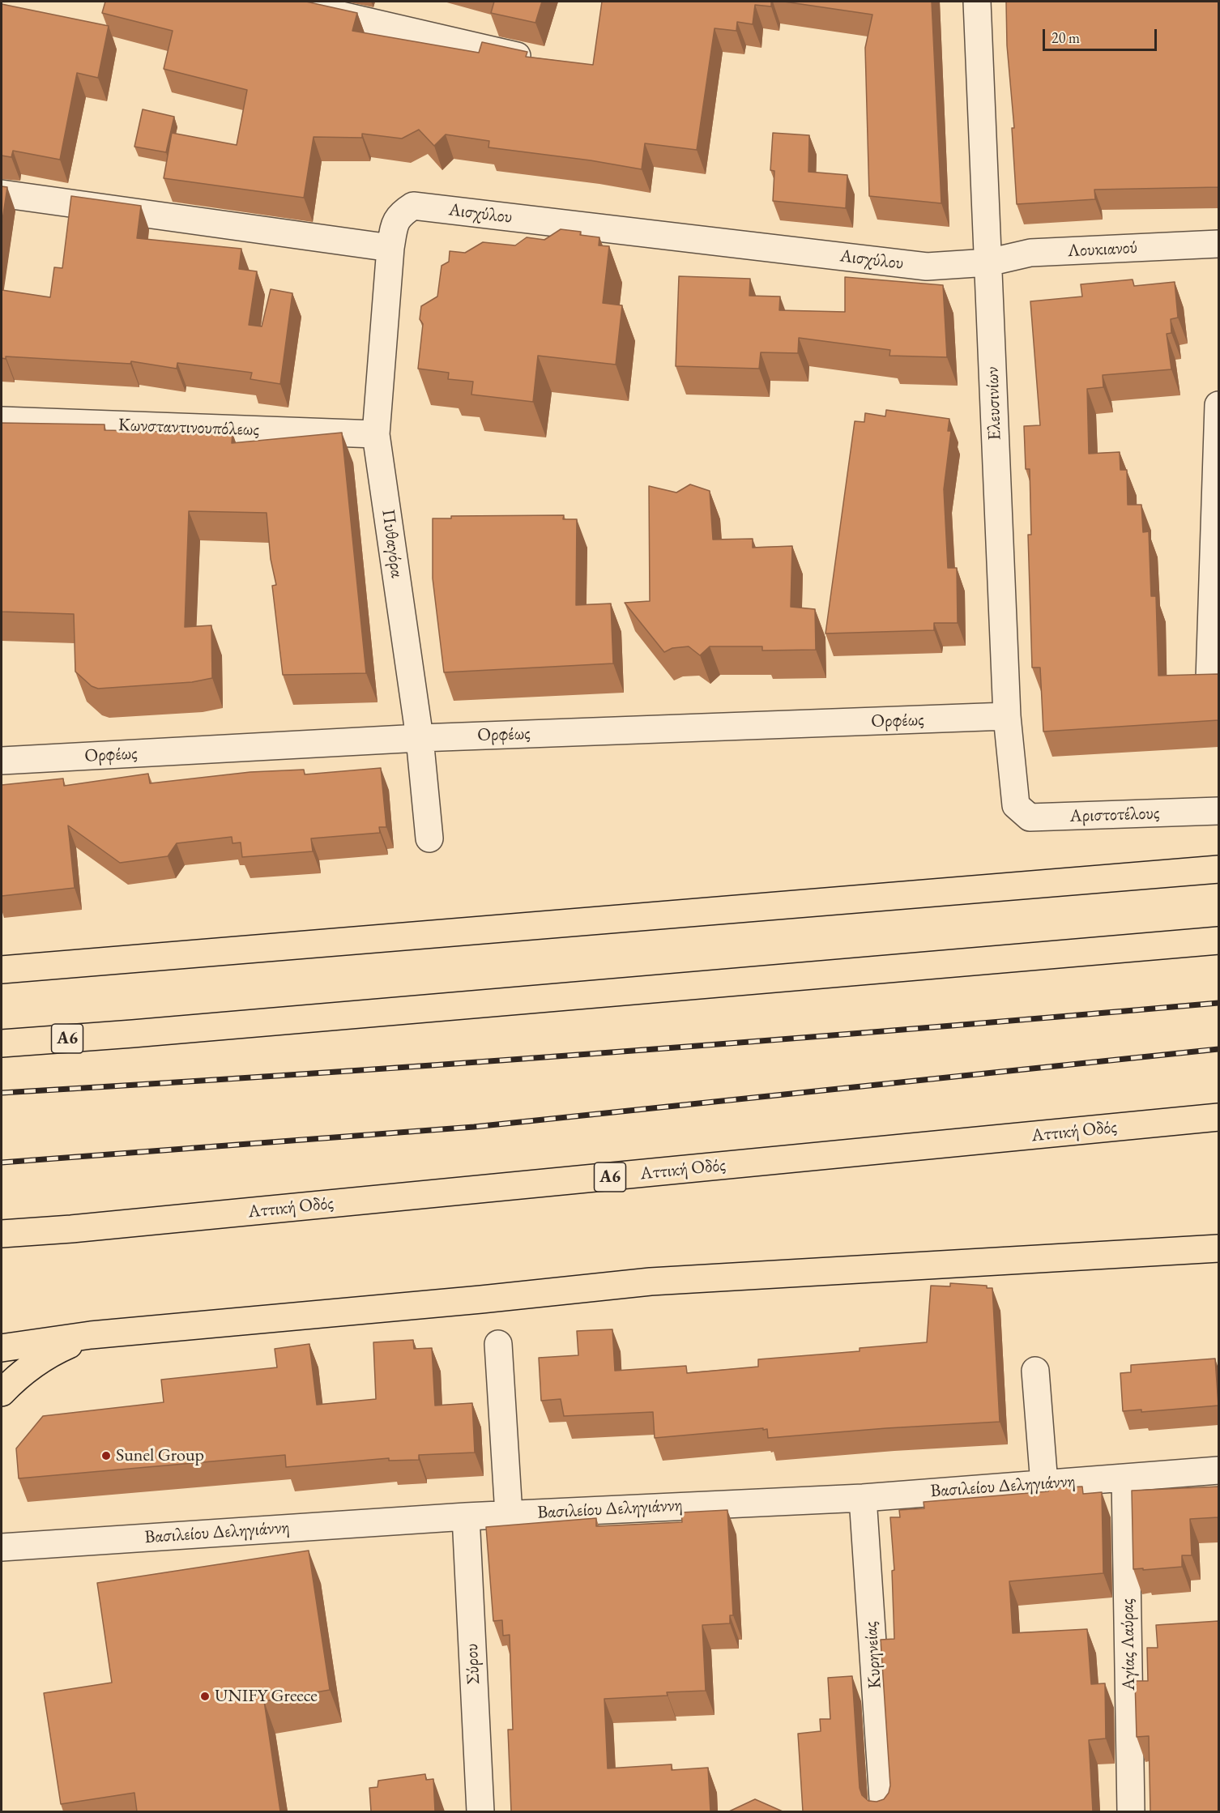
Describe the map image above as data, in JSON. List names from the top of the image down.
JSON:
{
  "streets": {
    "highway": ["Α6", "Αττική Οδός"],
    "street": [
      "Αισχύλου",
      "Λουκιανού",
      "Ελευσινίων",
      "Κωνσταντινουπόλεως",
      "Πυθαγόρα",
      "Ορφέως",
      "Αριστοτέλους",
      "Βασιλείου Δεληγιάννη",
      "Αγίας Λαύρας",
      "Κυρηνείας",
      "Σύρου"
    ]
  },
  "crossings": [
    ["Αισχύλου", "Λουκιανού"],
    ["Αισχύλου", "Ελευσινίων"],
    ["Αισχύλου", "Πυθαγόρα"],
    ["Λουκιανού", "Ελευσινίων"],
    ["Ελευσινίων", "Ορφέως"],
    ["Ελευσινίων", "Αριστοτέλους"],
    ["Κωνσταντινουπόλεως", "Πυθαγόρα"],
    ["Πυθαγόρα", "Ορφέως"],
    ["Βασιλείου Δεληγιάννη", "Αγίας Λαύρας"],
    ["Βασιλείου Δεληγιάννη", "Κυρηνείας"],
    ["Βασιλείου Δεληγιάννη", "Σύρου"]
  ],
  "places": ["Sunel Group", "UNIFY Greece"],
  "scale_bar": "20 m"
}
